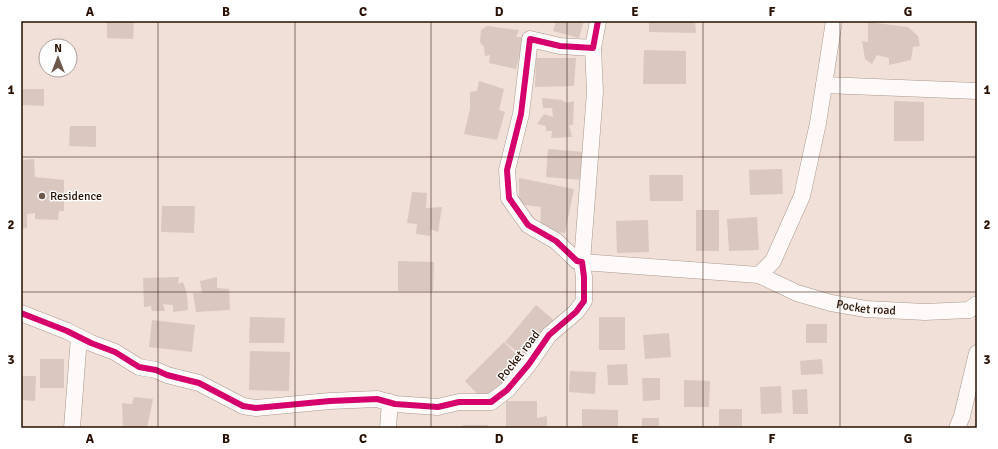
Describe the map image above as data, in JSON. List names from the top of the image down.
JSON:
{
  "streets": {
    "street": ["Pocket road"]
  },
  "places": ["Residence"],
  "north": "top",
  "grid": {
    "columns": [
      "A",
      "B",
      "C",
      "D",
      "E",
      "F",
      "G"
    ],
    "rows": ["1", "2", "3"]
  }
}
